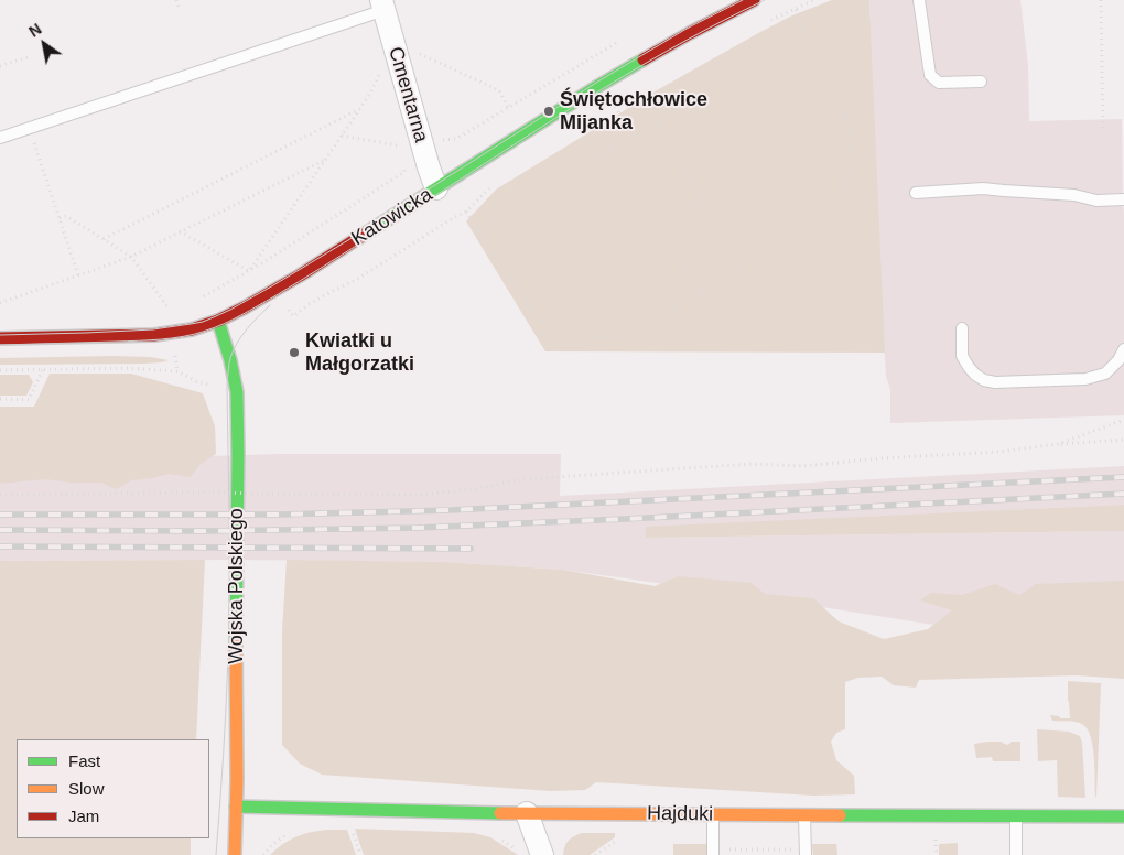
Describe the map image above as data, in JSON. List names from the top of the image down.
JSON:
{
  "streets": {
    "street": [
      "Cmentarna",
      "Katowicka",
      "Wojska Polskiego",
      "Hajduki"
    ]
  },
  "crossings": [
    ["Cmentarna", "Katowicka"],
    ["Katowicka", "Wojska Polskiego"],
    ["Wojska Polskiego", "Hajduki"]
  ],
  "places": ["Świętochłowice Mijanka", "Kwiatki u Małgorzatki"],
  "legend": ["Fast", "Slow", "Jam"],
  "north": "top left"
}
